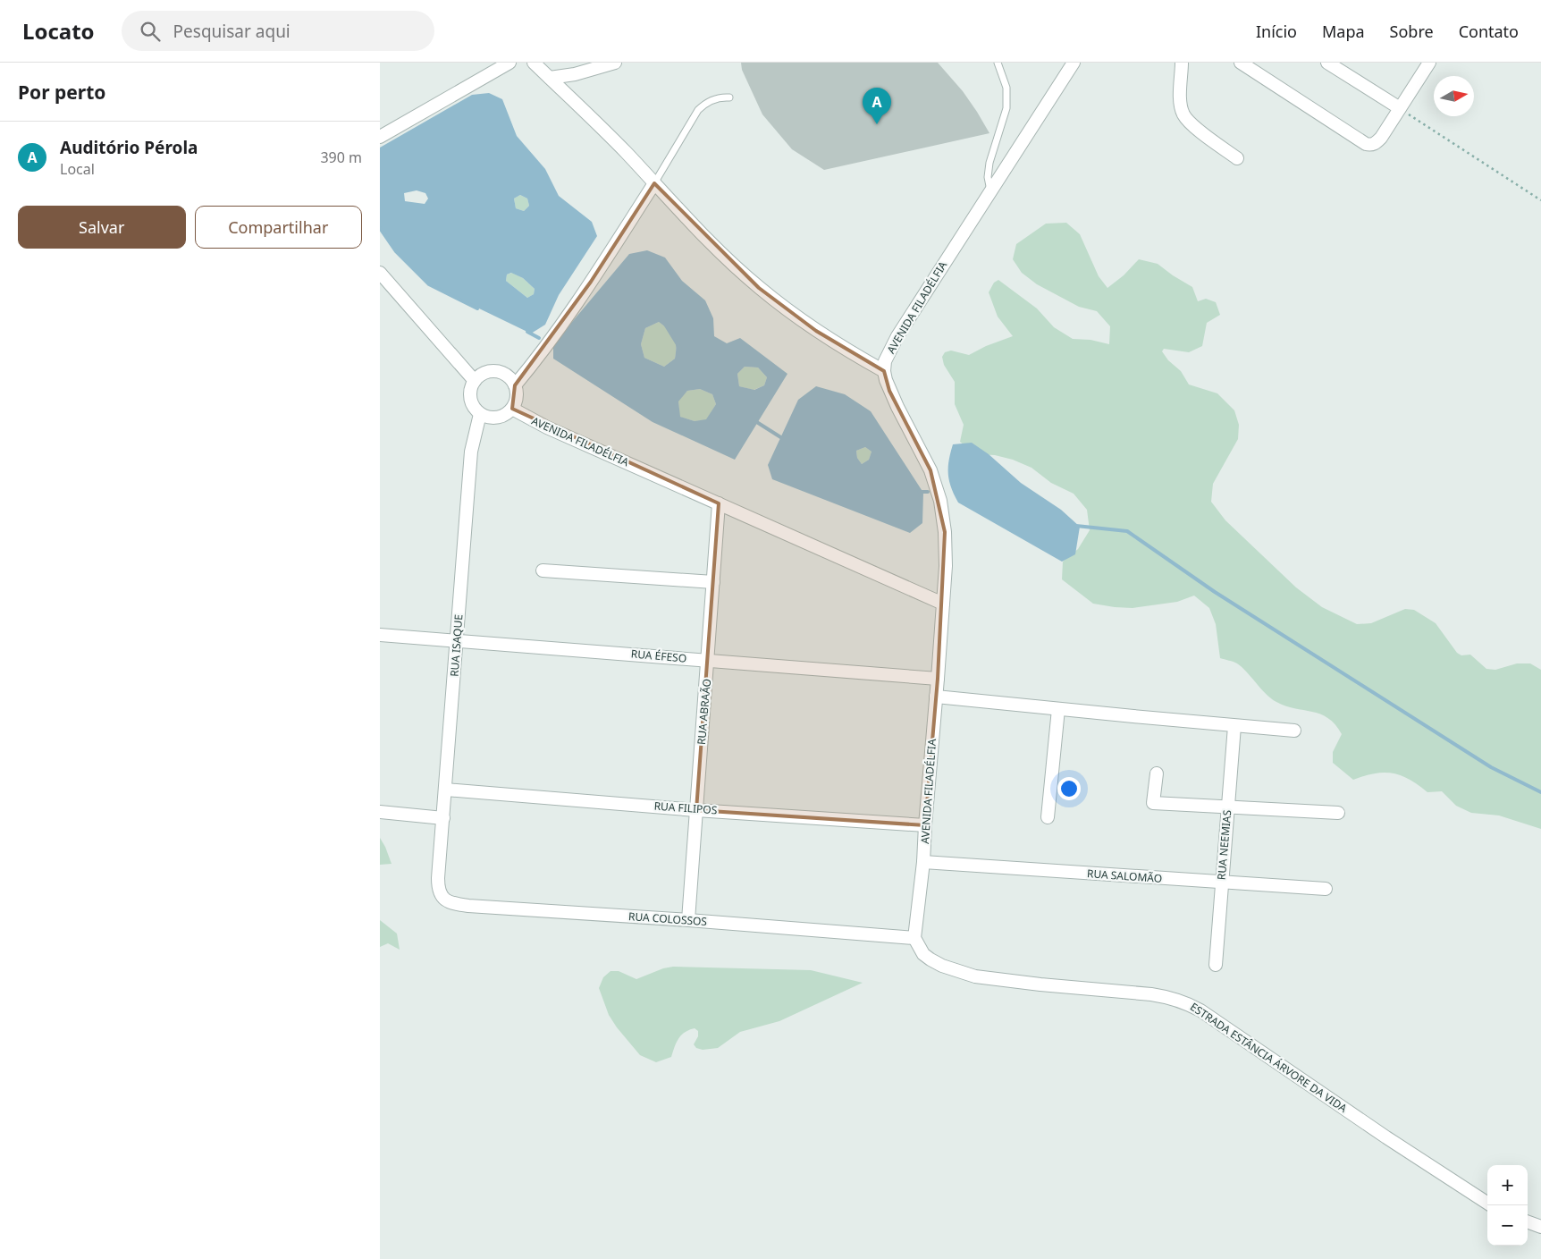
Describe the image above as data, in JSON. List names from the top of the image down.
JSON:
{
  "streets": {
    "street": [
      "AVENIDA FILADÉLFIA",
      "RUA ISAQUE",
      "RUA ÉFESO",
      "RUA ABRAÃO",
      "RUA FILIPOS",
      "RUA NEEMIAS",
      "RUA SALOMÃO",
      "RUA COLOSSOS",
      "ESTRADA ESTÂNCIA ÁRVORE DA VIDA"
    ]
  },
  "crossings": [
    ["AVENIDA FILADÉLFIA", "RUA ISAQUE"],
    ["AVENIDA FILADÉLFIA", "RUA ÉFESO"],
    ["AVENIDA FILADÉLFIA", "RUA ABRAÃO"],
    ["AVENIDA FILADÉLFIA", "RUA FILIPOS"],
    ["AVENIDA FILADÉLFIA", "RUA SALOMÃO"],
    ["AVENIDA FILADÉLFIA", "RUA COLOSSOS"],
    ["AVENIDA FILADÉLFIA", "ESTRADA ESTÂNCIA ÁRVORE DA VIDA"],
    ["RUA ISAQUE", "RUA ÉFESO"],
    ["RUA ISAQUE", "RUA FILIPOS"],
    ["RUA ISAQUE", "RUA COLOSSOS"],
    ["RUA ÉFESO", "RUA ABRAÃO"],
    ["RUA ABRAÃO", "RUA FILIPOS"],
    ["RUA ABRAÃO", "RUA COLOSSOS"],
    ["RUA NEEMIAS", "RUA SALOMÃO"],
    ["RUA COLOSSOS", "ESTRADA ESTÂNCIA ÁRVORE DA VIDA"]
  ],
  "north": "right",
  "page": {
    "header": "Locato",
    "search": "Pesquisar aqui",
    "nav": [
      "Início",
      "Mapa",
      "Sobre",
      "Contato"
    ],
    "heading": "Por perto",
    "pins": "A",
    "list": [
      {
        "mark": "A",
        "name": "Auditório Pérola",
        "note": "Local",
        "value": "390 m"
      }
    ],
    "buttons": ["Salvar", "Compartilhar"],
    "map_buttons": ["+", "−"]
  }
}
